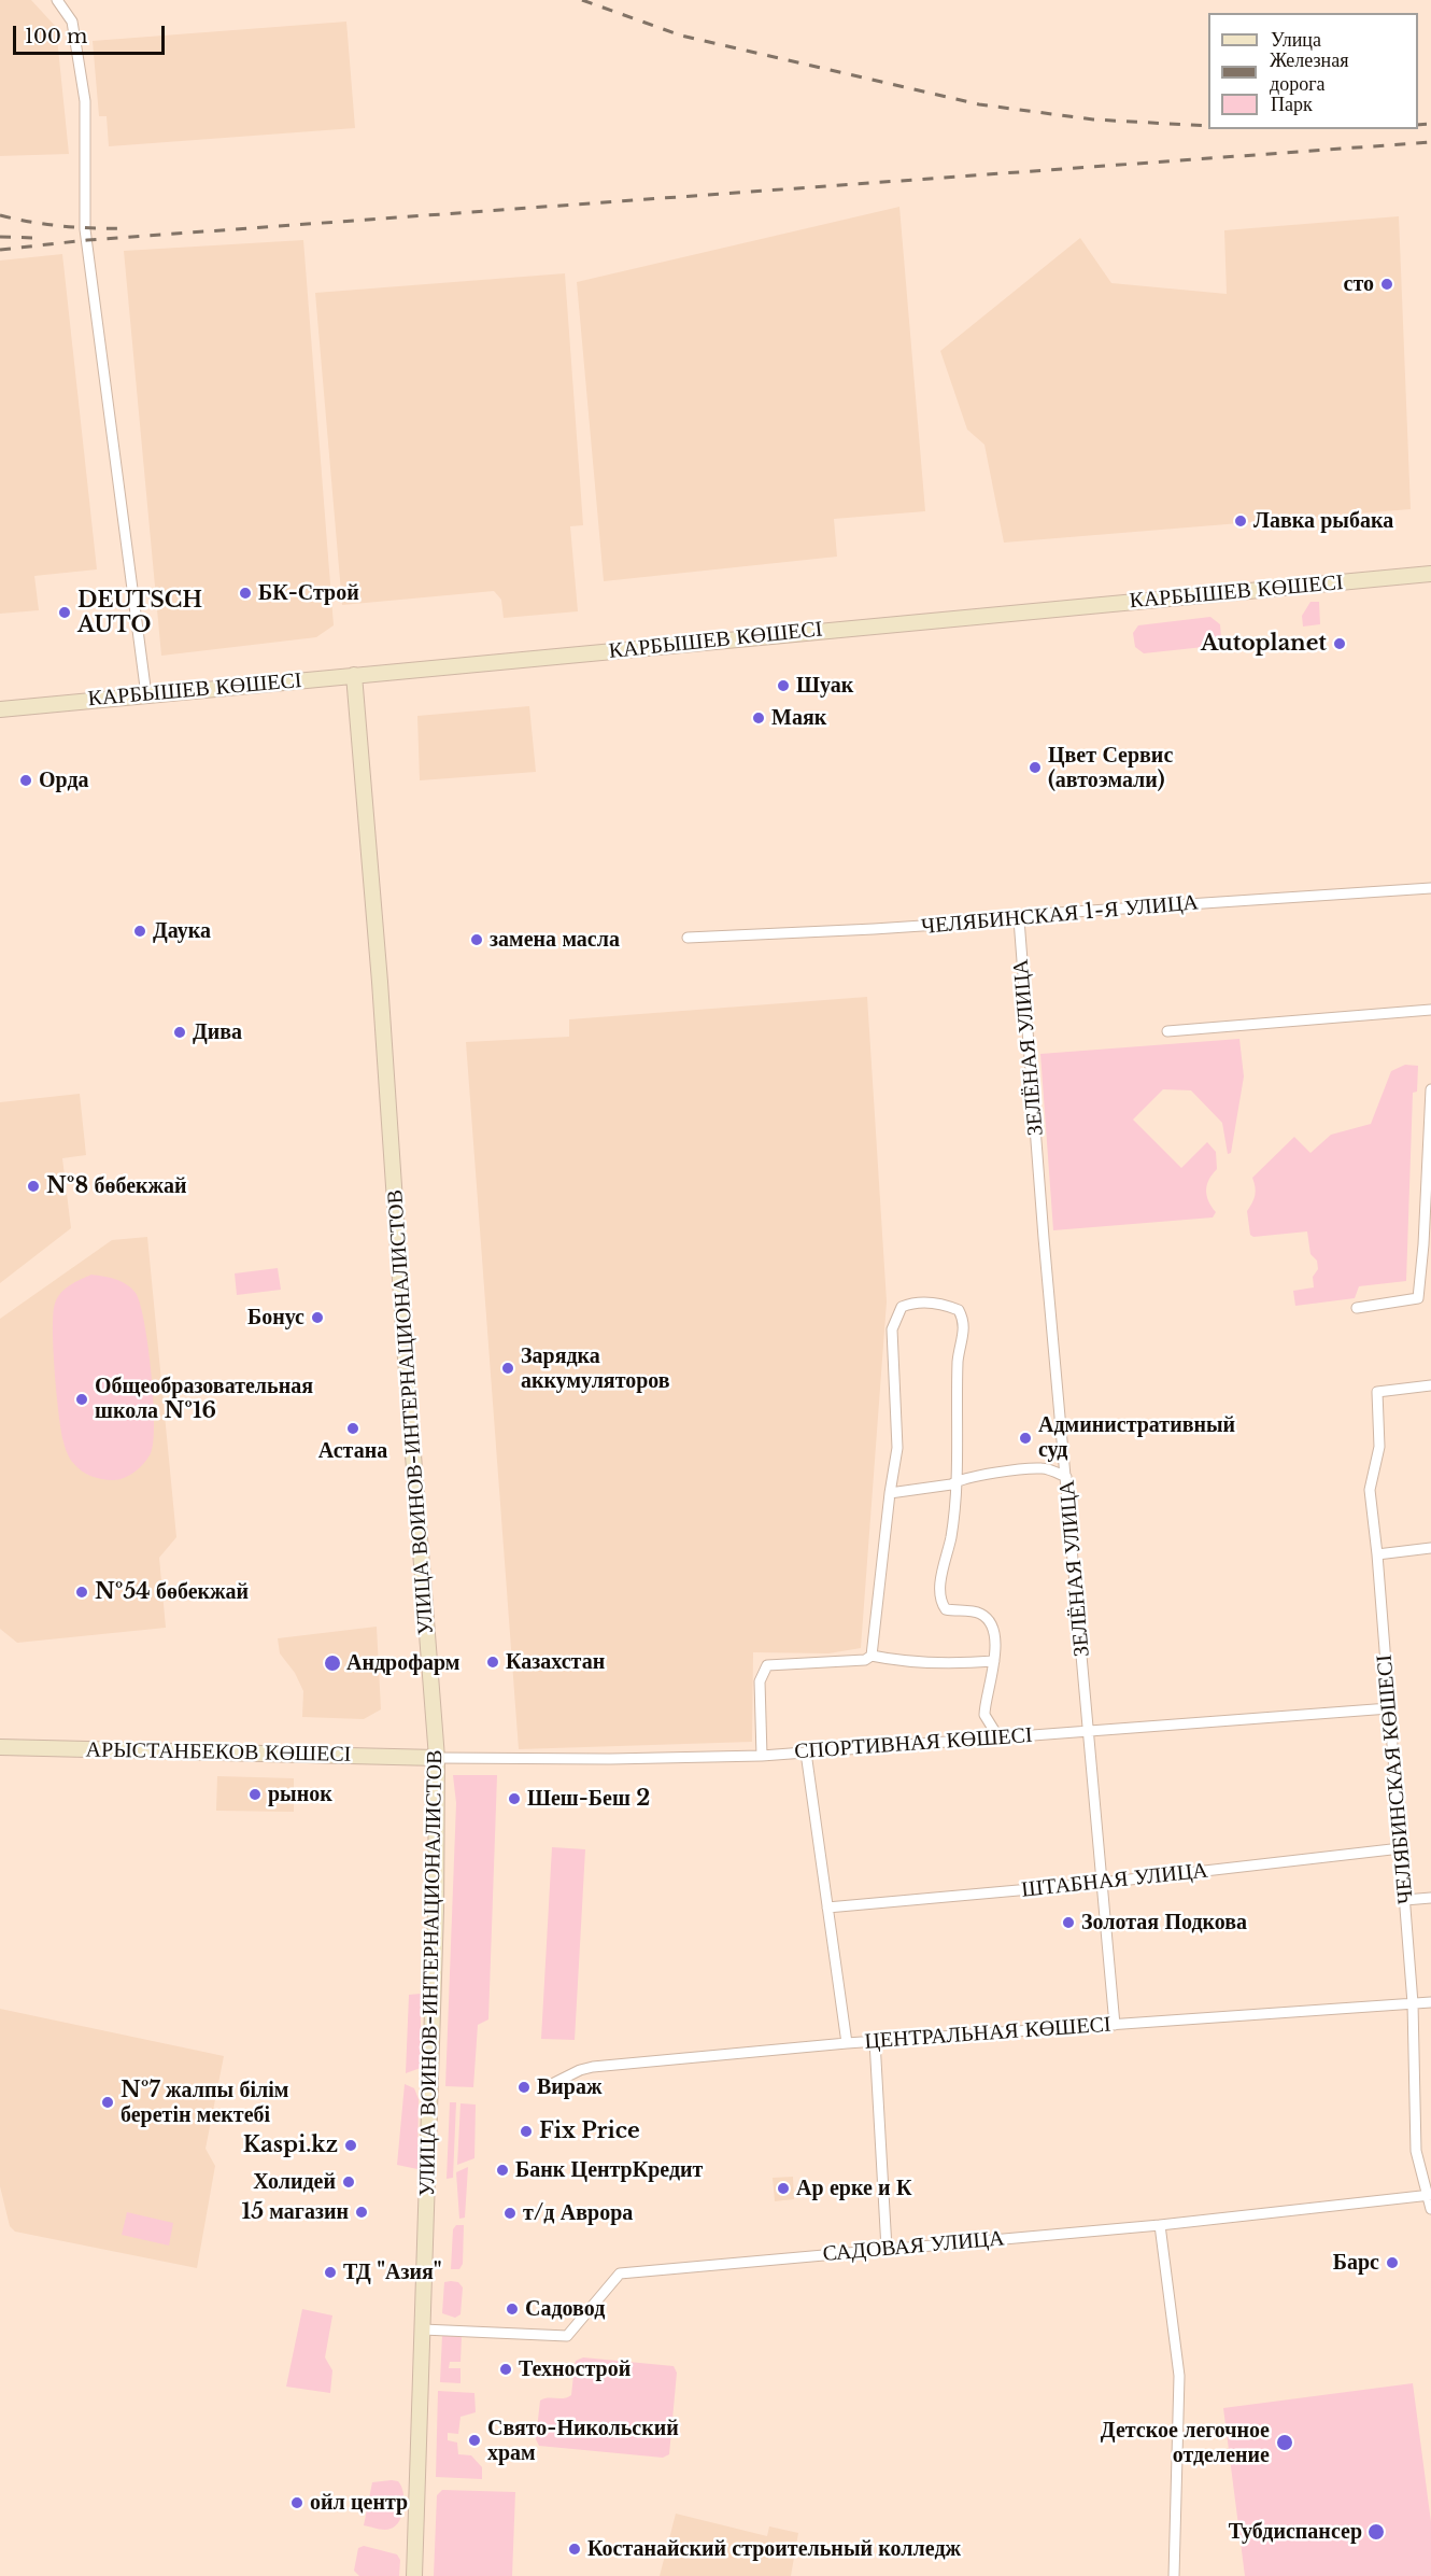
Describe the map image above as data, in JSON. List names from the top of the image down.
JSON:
{
  "streets": {
    "street": [
      "КАРБЫШЕВ КӨШЕСІ",
      "ЧЕЛЯБИНСКАЯ 1-Я УЛИЦА",
      "ЗЕЛЁНАЯ УЛИЦА",
      "УЛИЦА ВОИНОВ-ИНТЕРНАЦИОНАЛИСТОВ",
      "СПОРТИВНАЯ КӨШЕСІ",
      "АРЫСТАНБЕКОВ КӨШЕСІ",
      "ЧЕЛЯБИНСКАЯ КӨШЕСІ",
      "ШТАБНАЯ УЛИЦА",
      "ЦЕНТРАЛЬНАЯ КӨШЕСІ",
      "САДОВАЯ УЛИЦА"
    ]
  },
  "crossings": [
    ["КАРБЫШЕВ КӨШЕСІ", "УЛИЦА ВОИНОВ-ИНТЕРНАЦИОНАЛИСТОВ"],
    ["ЧЕЛЯБИНСКАЯ 1-Я УЛИЦА", "ЗЕЛЁНАЯ УЛИЦА"],
    ["ЗЕЛЁНАЯ УЛИЦА", "СПОРТИВНАЯ КӨШЕСІ"],
    ["ЗЕЛЁНАЯ УЛИЦА", "ШТАБНАЯ УЛИЦА"],
    ["ЗЕЛЁНАЯ УЛИЦА", "ЦЕНТРАЛЬНАЯ КӨШЕСІ"],
    ["УЛИЦА ВОИНОВ-ИНТЕРНАЦИОНАЛИСТОВ", "СПОРТИВНАЯ КӨШЕСІ"],
    ["УЛИЦА ВОИНОВ-ИНТЕРНАЦИОНАЛИСТОВ", "АРЫСТАНБЕКОВ КӨШЕСІ"],
    ["УЛИЦА ВОИНОВ-ИНТЕРНАЦИОНАЛИСТОВ", "САДОВАЯ УЛИЦА"],
    ["СПОРТИВНАЯ КӨШЕСІ", "АРЫСТАНБЕКОВ КӨШЕСІ"],
    ["СПОРТИВНАЯ КӨШЕСІ", "ЧЕЛЯБИНСКАЯ КӨШЕСІ"],
    ["ЧЕЛЯБИНСКАЯ КӨШЕСІ", "ШТАБНАЯ УЛИЦА"],
    ["ЧЕЛЯБИНСКАЯ КӨШЕСІ", "ЦЕНТРАЛЬНАЯ КӨШЕСІ"],
    ["ЧЕЛЯБИНСКАЯ КӨШЕСІ", "САДОВАЯ УЛИЦА"]
  ],
  "places": [
    "сто",
    "Лавка рыбака",
    "БК-Строй",
    "DEUTSCH AUTO",
    "Autoplanet",
    "Шуак",
    "Маяк",
    "Цвет Сервис (автоэмали)",
    "Орда",
    "Даука",
    "замена масла",
    "Дива",
    "№8 бөбекжай",
    "Бонус",
    "Зарядка аккумуляторов",
    "Общеобразовательная школа №16",
    "Астана",
    "Административный суд",
    "№54 бөбекжай",
    "Казахстан",
    "Андрофарм",
    "рынок",
    "Шеш-Беш 2",
    "Золотая Подкова",
    "Вираж",
    "№7 жалпы білім беретін мектебі",
    "Fix Price",
    "Kaspi.kz",
    "Банк ЦентрКредит",
    "Холидей",
    "Ар ерке и К",
    "15 магазин",
    "т/д Аврора",
    "Барс",
    "ТД \"Азия\"",
    "Садовод",
    "Технострой",
    "Свято-Никольский храм",
    "Детское легочное отделение",
    "ойл центр",
    "Тубдиспансер",
    "Костанайский строительный колледж"
  ],
  "legend": ["Улица", "Железная дорога", "Парк"],
  "scale_bar": "100 m"
}
